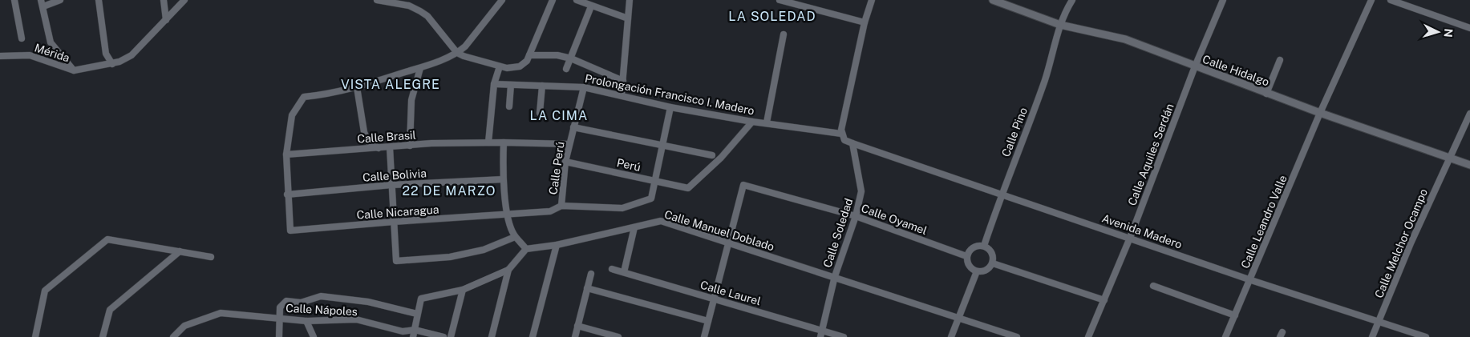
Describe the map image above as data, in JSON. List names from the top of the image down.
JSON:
{
  "streets": {
    "street": [
      "Mérida",
      "Calle Hidalgo",
      "Prolongación Francisco I. Madero",
      "Calle Pino",
      "Calle Brasil",
      "Calle Aquiles Serdán",
      "Perú",
      "Calle Perú",
      "Calle Bolivia",
      "Calle Nicaragua",
      "Calle Oyamel",
      "Calle Leandro Valle",
      "Calle Manuel Doblado",
      "Avenida Madero",
      "Calle Soledad",
      "Calle Melchor Ocampo",
      "Calle Laurel",
      "Calle Nápoles"
    ]
  },
  "crossings": [
    ["Calle Hidalgo", "Calle Pino"],
    ["Calle Hidalgo", "Calle Aquiles Serdán"],
    ["Calle Hidalgo", "Calle Leandro Valle"],
    ["Calle Hidalgo", "Calle Melchor Ocampo"],
    ["Prolongación Francisco I. Madero", "Perú"],
    ["Prolongación Francisco I. Madero", "Calle Perú"],
    ["Calle Pino", "Calle Oyamel"],
    ["Calle Pino", "Avenida Madero"],
    ["Calle Brasil", "Calle Perú"],
    ["Calle Aquiles Serdán", "Avenida Madero"],
    ["Perú", "Calle Perú"],
    ["Calle Perú", "Calle Nicaragua"],
    ["Calle Bolivia", "Calle Nicaragua"],
    ["Calle Oyamel", "Calle Manuel Doblado"],
    ["Calle Oyamel", "Calle Soledad"],
    ["Calle Leandro Valle", "Avenida Madero"],
    ["Calle Manuel Doblado", "Calle Soledad"],
    ["Avenida Madero", "Calle Soledad"],
    ["Avenida Madero", "Calle Melchor Ocampo"],
    ["Calle Soledad", "Calle Laurel"]
  ],
  "districts": [
    "LA SOLEDAD",
    "VISTA ALEGRE",
    "LA CIMA",
    "22 DE MARZO"
  ],
  "north": "right"
}
